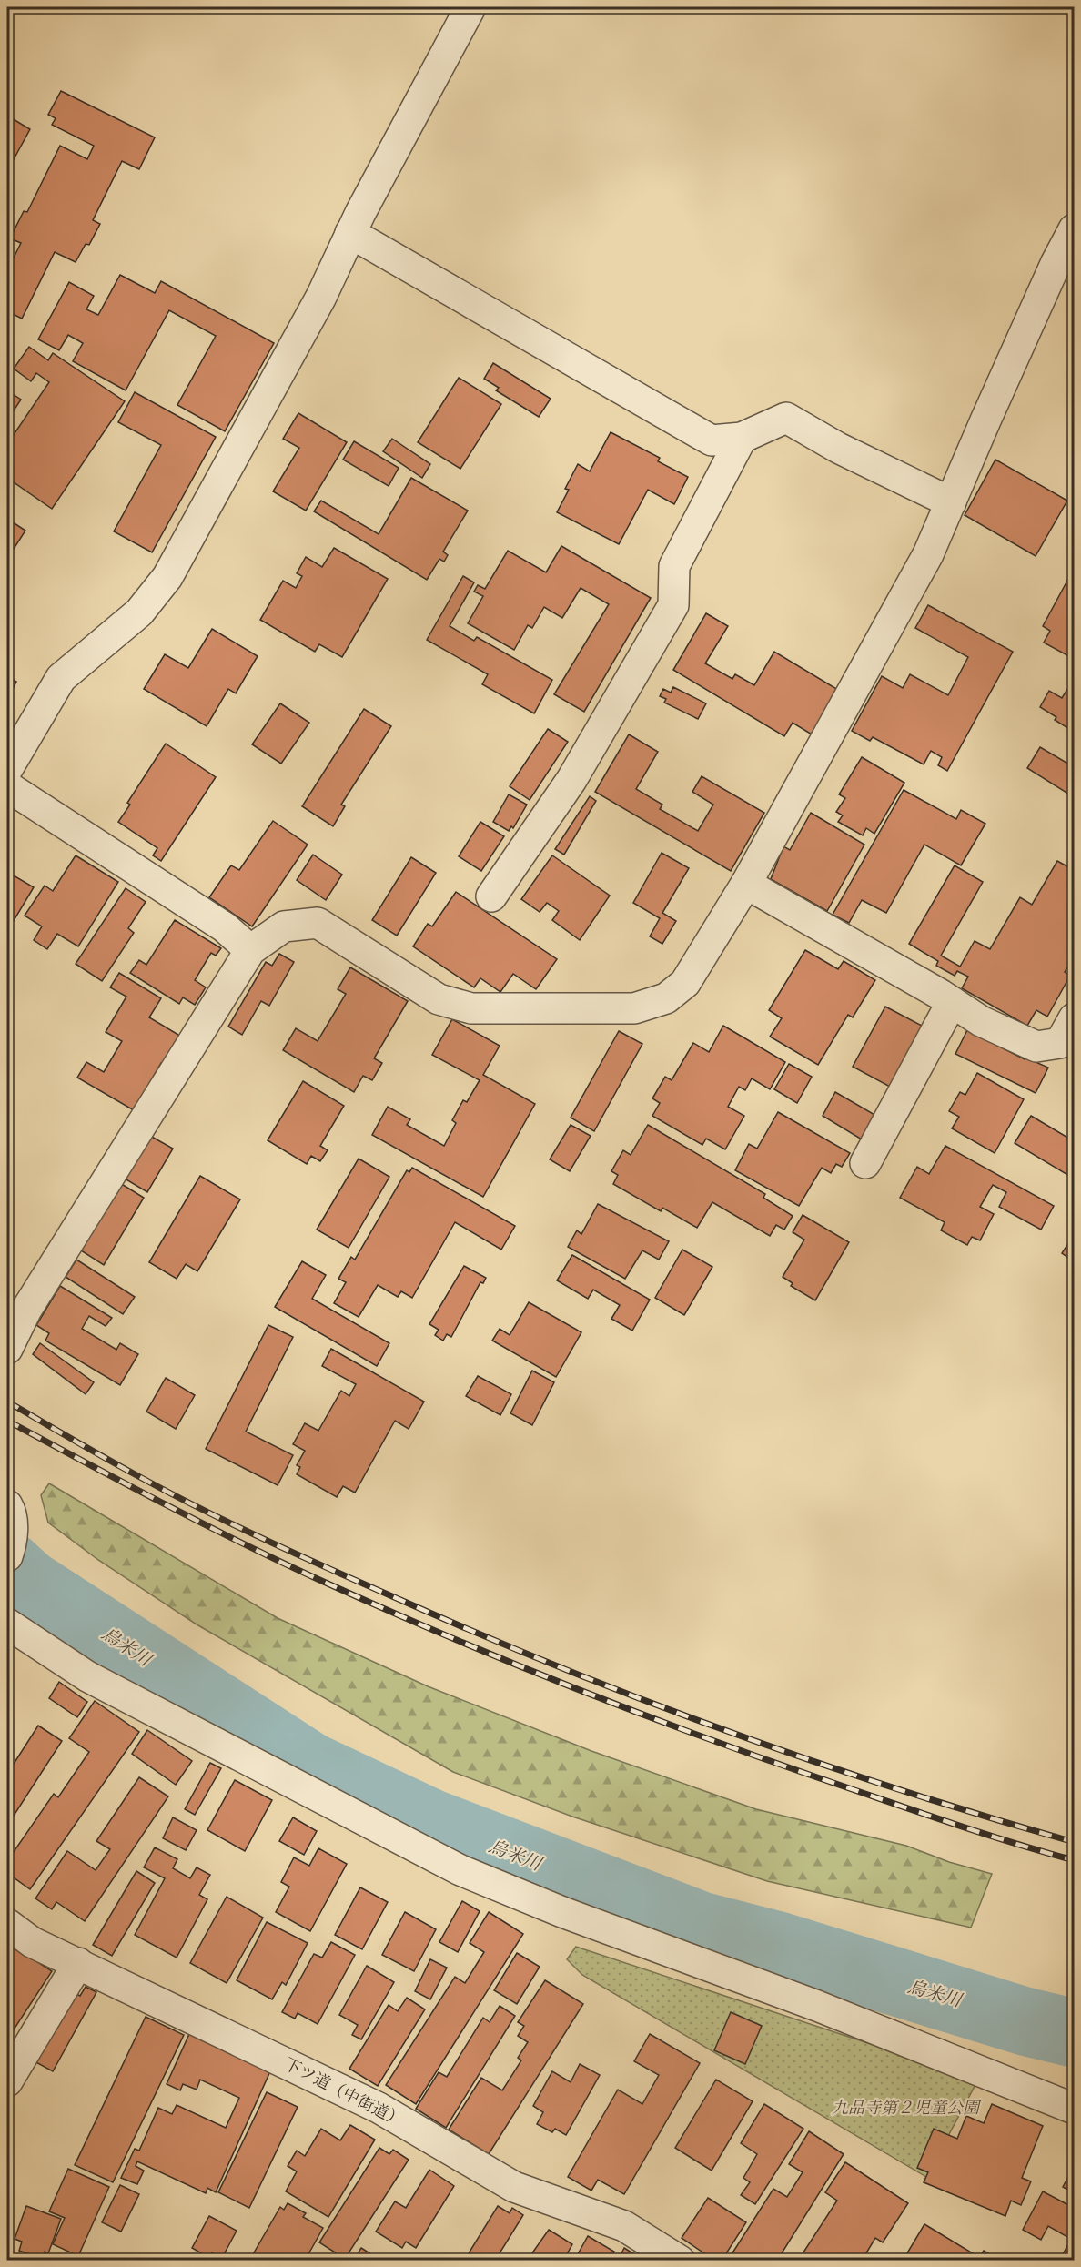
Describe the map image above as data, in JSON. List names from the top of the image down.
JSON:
{
  "streets": {
    "street": ["下ツ道（中街道）"]
  },
  "water": ["烏米川"],
  "parks": ["九品寺第２児童公園"]
}
